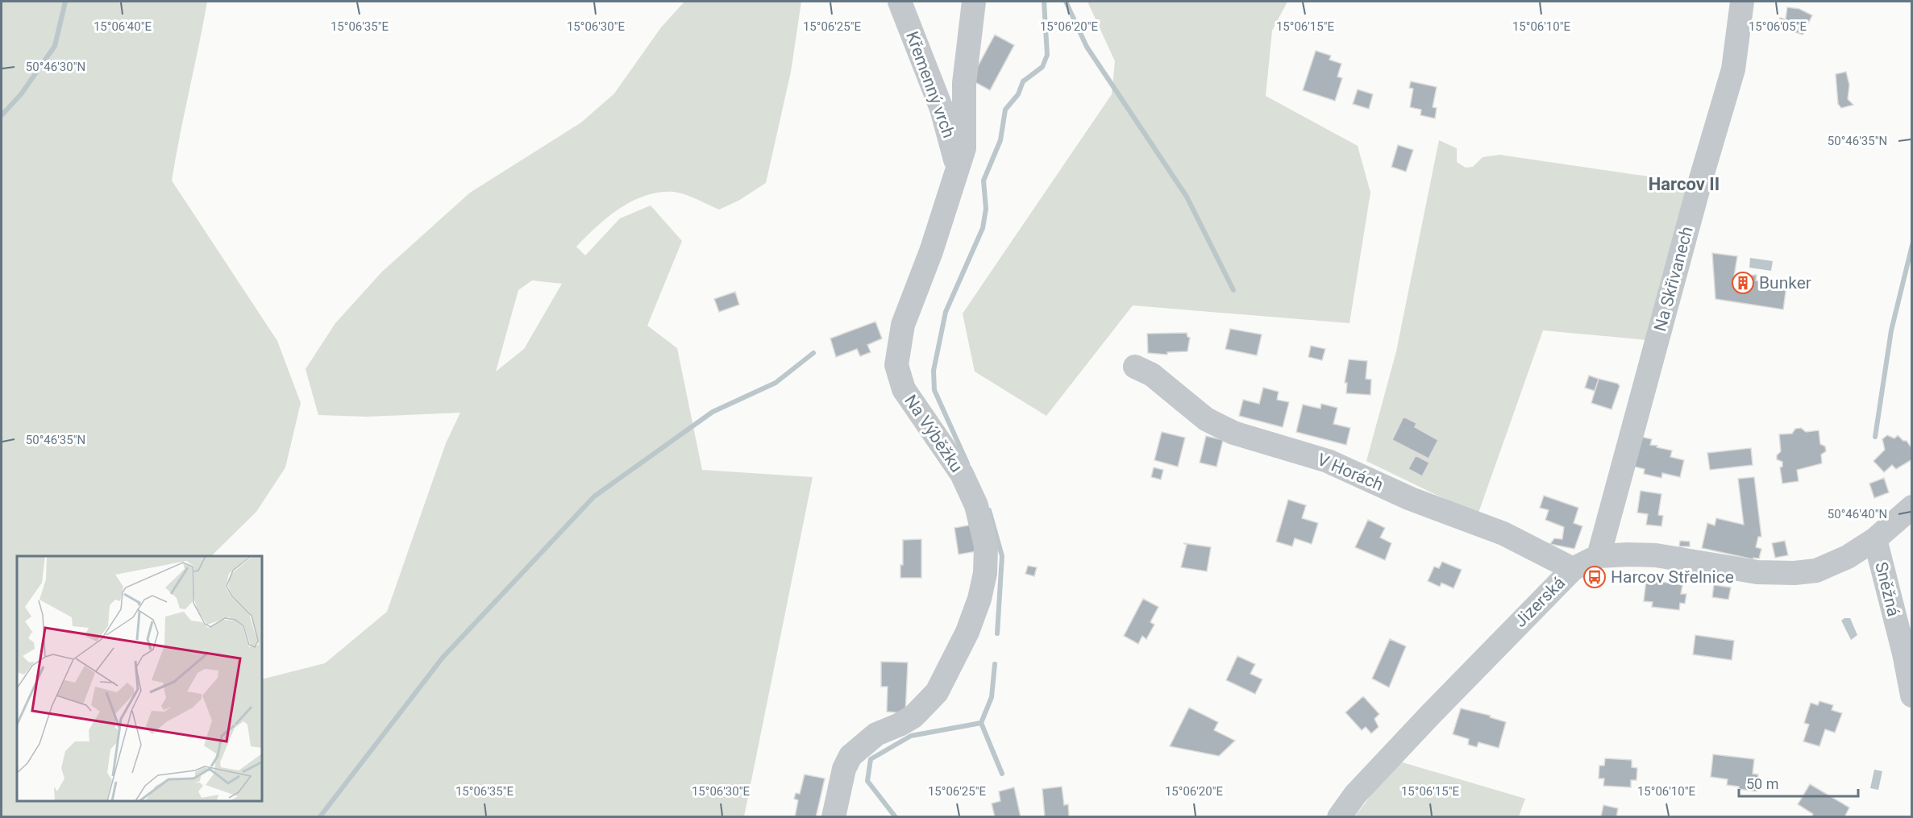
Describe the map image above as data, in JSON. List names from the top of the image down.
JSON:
{
  "streets": {
    "street": [
      "Křemenný vrch",
      "Na Skřivanech",
      "Na Výběžku",
      "V Horách",
      "Sněžná",
      "Jizerská"
    ]
  },
  "crossings": [
    ["Křemenný vrch", "Na Výběžku"],
    ["Na Skřivanech", "Jizerská"],
    ["V Horách", "Jizerská"],
    ["Sněžná", "Jizerská"]
  ],
  "districts": ["Harcov II"],
  "places": {
    "building": ["Bunker"],
    "bus stop": ["Harcov Střelnice"]
  },
  "scale_bar": "50 m",
  "coordinates": [
    "15°06'40\"E",
    "15°06'35\"E",
    "15°06'30\"E",
    "15°06'25\"E",
    "15°06'20\"E",
    "15°06'15\"E",
    "15°06'10\"E",
    "15°06'05\"E",
    "50°46'30\"N",
    "50°46'35\"N",
    "50°46'40\"N"
  ]
}
